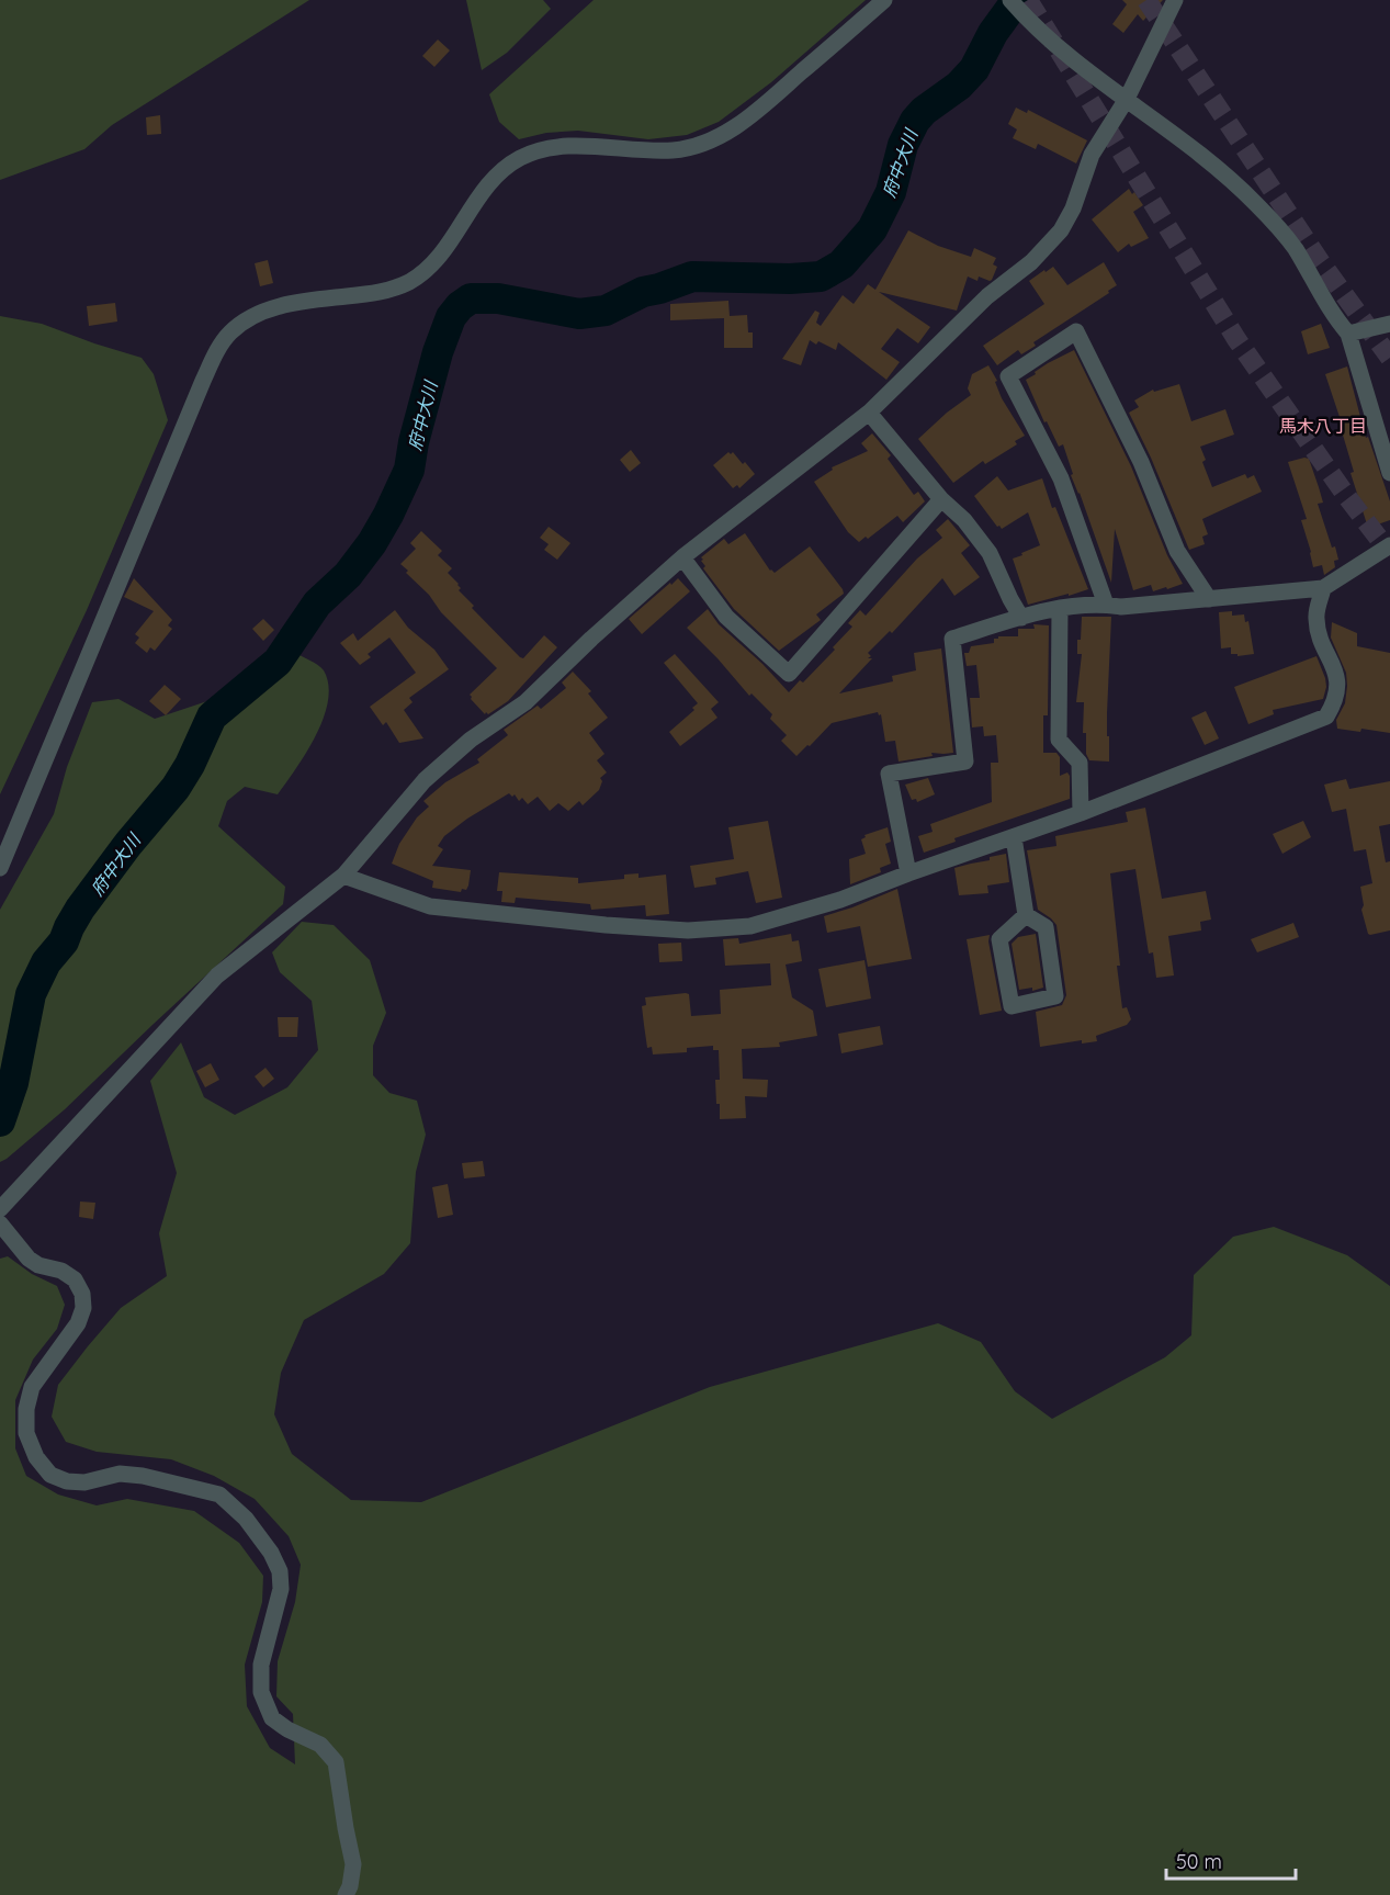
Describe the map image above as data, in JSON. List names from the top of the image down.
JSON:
{
  "districts": ["馬木八丁目"],
  "water": ["府中大川"],
  "scale_bar": "50 m"
}
